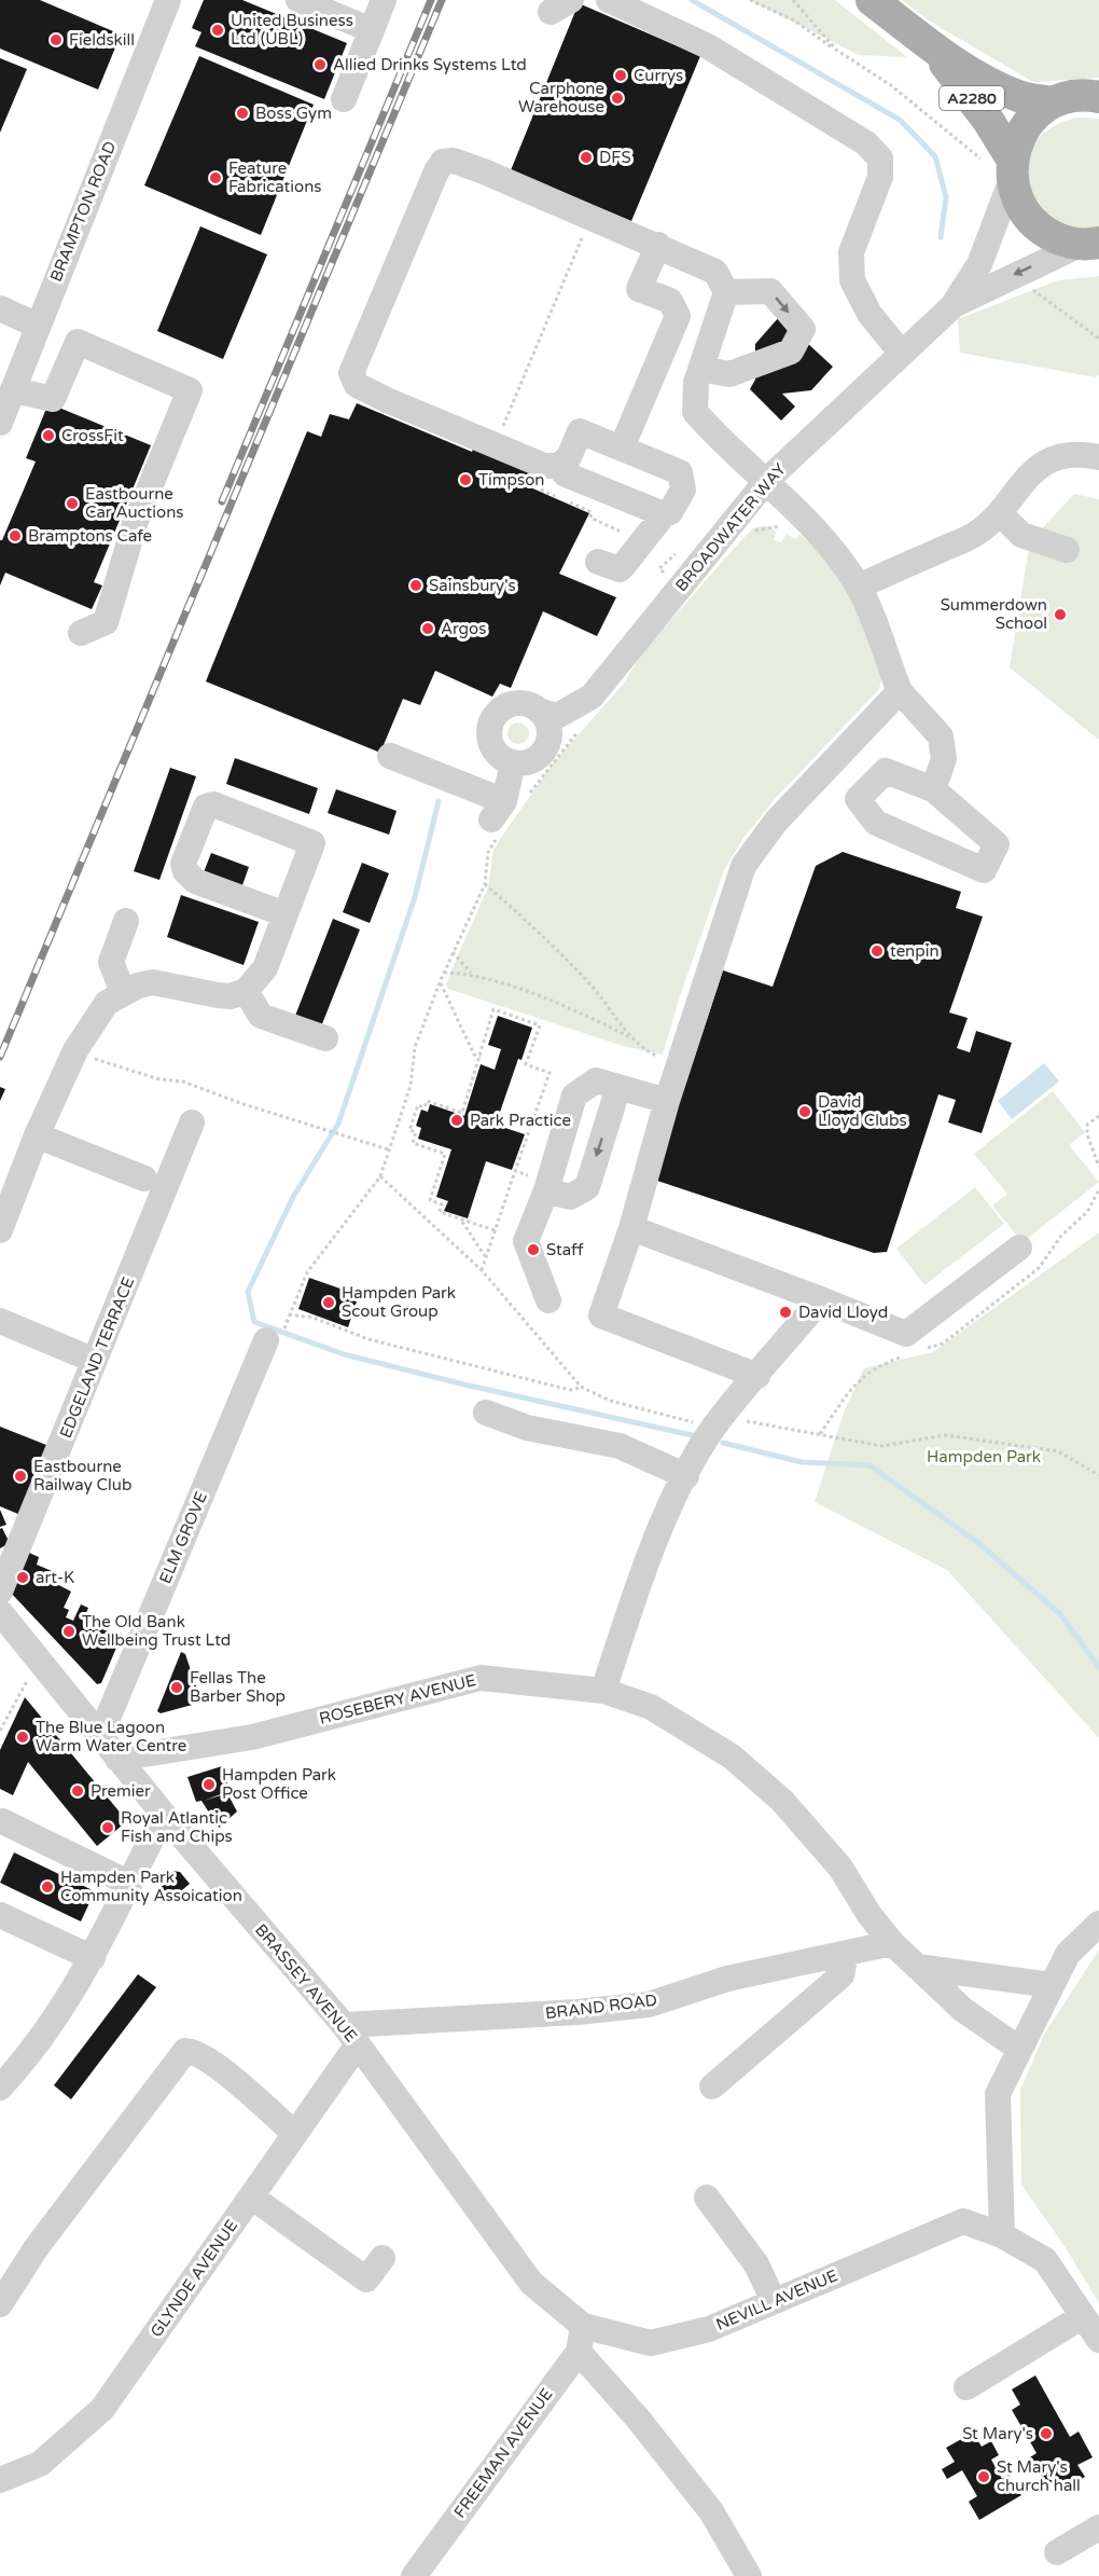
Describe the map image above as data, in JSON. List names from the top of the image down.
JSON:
{
  "streets": {
    "main road": ["A2280"],
    "street": [
      "BRAMPTON ROAD",
      "BROADWATER WAY",
      "EDGELAND TERRACE",
      "ELM GROVE",
      "ROSEBERY AVENUE",
      "BRASSEY AVENUE",
      "BRAND ROAD",
      "GLYNDE AVENUE",
      "NEVILL AVENUE",
      "FREEMAN AVENUE"
    ]
  },
  "crossings": [
    ["A2280", "BROADWATER WAY"],
    ["ELM GROVE", "BRASSEY AVENUE"],
    ["ROSEBERY AVENUE", "BRASSEY AVENUE"],
    ["ROSEBERY AVENUE", "BRAND ROAD"],
    ["BRASSEY AVENUE", "BRAND ROAD"],
    ["BRASSEY AVENUE", "GLYNDE AVENUE"],
    ["BRASSEY AVENUE", "NEVILL AVENUE"],
    ["BRASSEY AVENUE", "FREEMAN AVENUE"],
    ["BRAND ROAD", "GLYNDE AVENUE"],
    ["NEVILL AVENUE", "FREEMAN AVENUE"]
  ],
  "parks": ["Hampden Park"],
  "places": [
    "United Business Ltd (UBL)",
    "Fieldskill",
    "Allied Drinks Systems Ltd",
    "Currys",
    "Carphone Warehouse",
    "Boss Gym",
    "DFS",
    "Feature Fabrications",
    "CrossFit",
    "Timpson",
    "Eastbourne Car Auctions",
    "Bramptons Cafe",
    "Sainsbury's",
    "Summerdown School",
    "Argos",
    "tenpin",
    "David Lloyd Clubs",
    "Park Practice",
    "Staff",
    "Hampden Park Scout Group",
    "David Lloyd",
    "Eastbourne Railway Club",
    "art-K",
    "The Old Bank Wellbeing Trust Ltd",
    "Fellas The Barber Shop",
    "The Blue Lagoon Warm Water Centre",
    "Hampden Park Post Office",
    "Premier",
    "Royal Atlantic Fish and Chips",
    "Hampden Park Community Assoication",
    "St Mary's",
    "St Mary's church hall"
  ]
}
